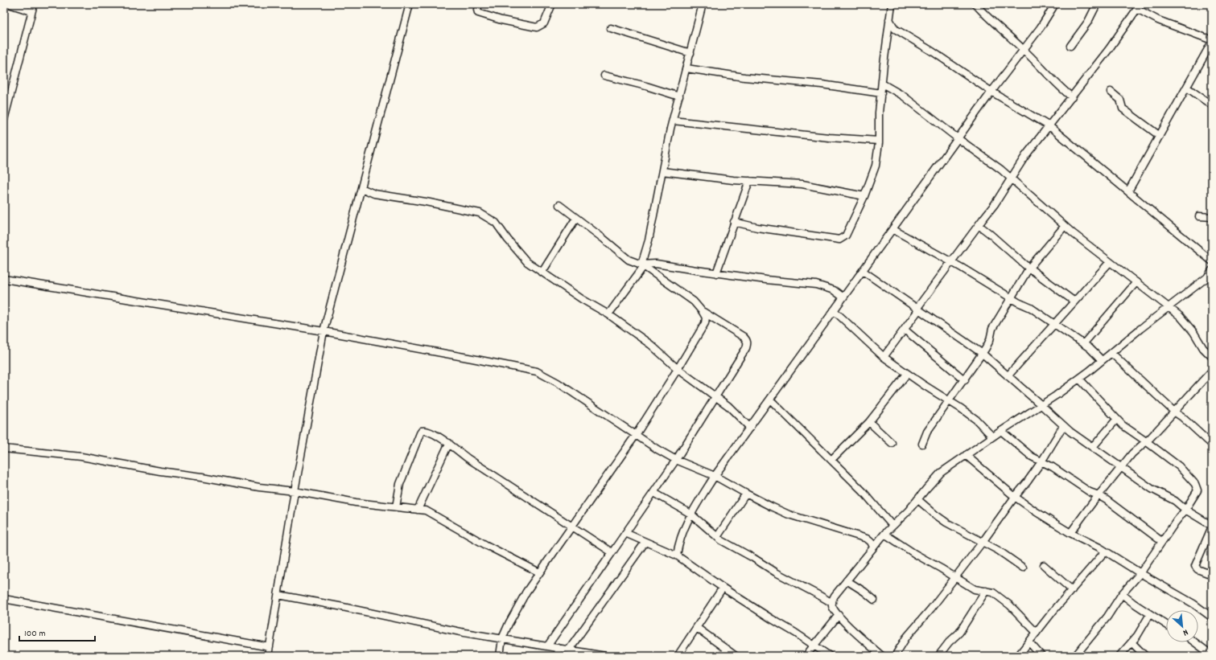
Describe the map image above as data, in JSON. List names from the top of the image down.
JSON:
{
  "scale_bar": "100 m",
  "north": "bottom right"
}
